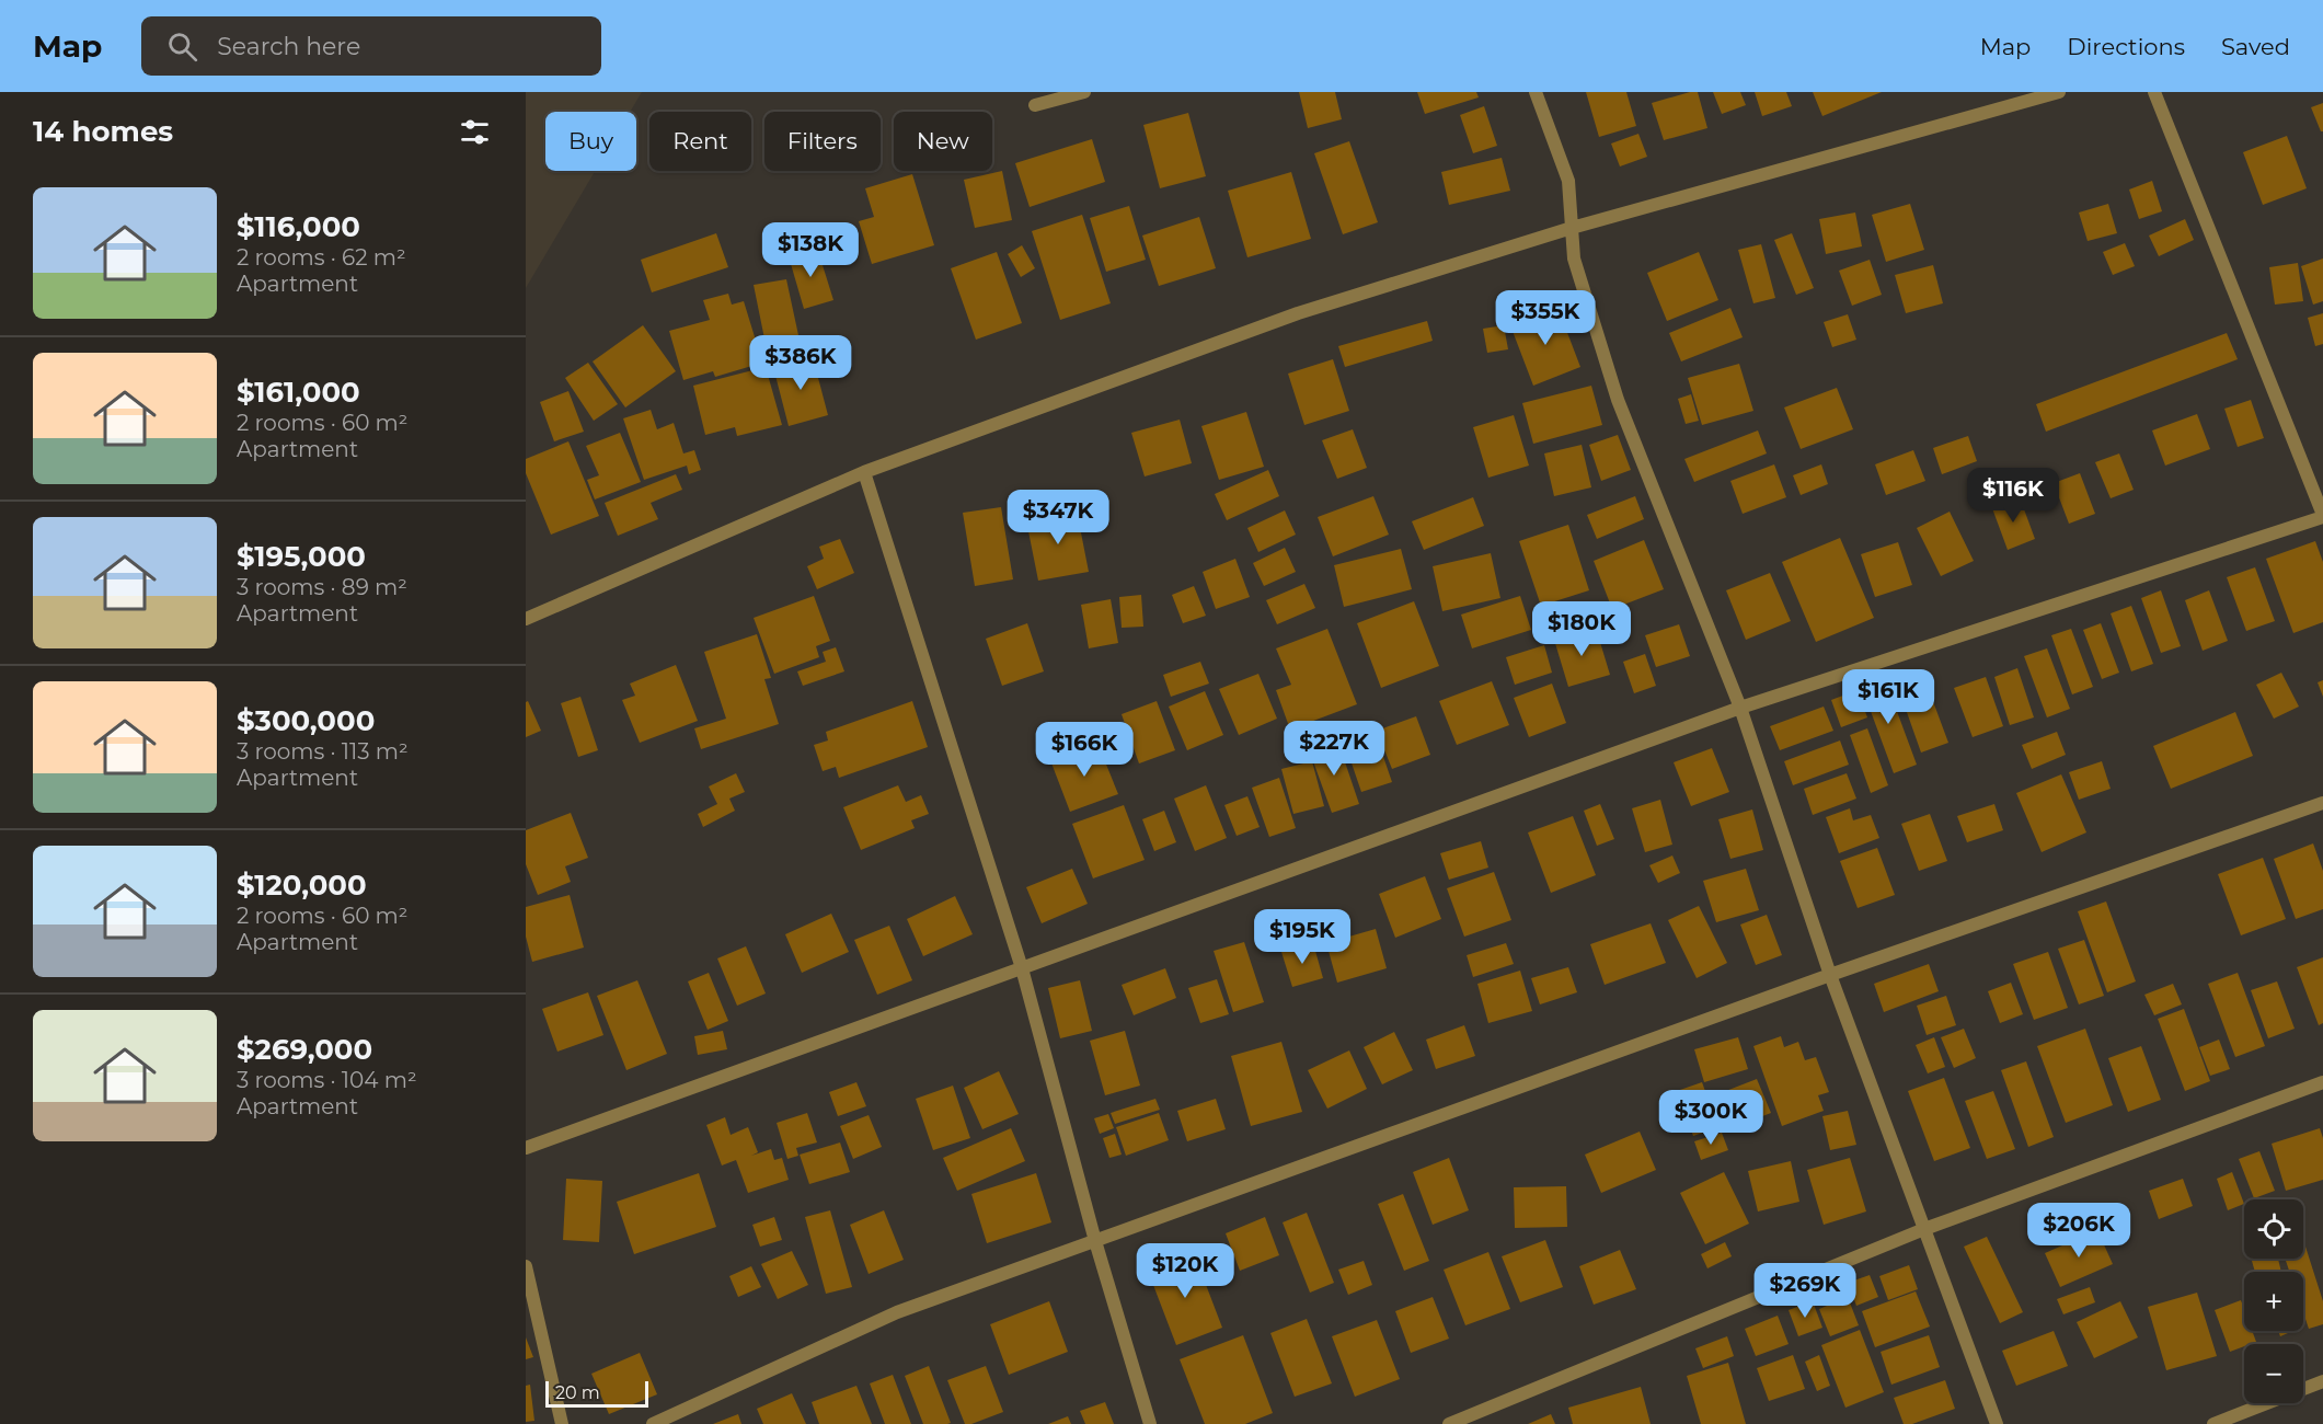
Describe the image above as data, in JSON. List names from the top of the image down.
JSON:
{
  "scale_bar": "20 m",
  "page": {
    "header": "Map",
    "search": "Search here",
    "nav": ["Map", "Directions", "Saved"],
    "heading": "14 homes",
    "chip": [
      "Buy",
      "Rent",
      "Filters",
      "New"
    ],
    "list": [
      {
        "name": "$116,000",
        "note": "2 rooms · 62 m² · Apartment"
      },
      {
        "name": "$161,000",
        "note": "2 rooms · 60 m² · Apartment"
      },
      {
        "name": "$195,000",
        "note": "3 rooms · 89 m² · Apartment"
      },
      {
        "name": "$300,000",
        "note": "3 rooms · 113 m² · Apartment"
      },
      {
        "name": "$120,000",
        "note": "2 rooms · 60 m² · Apartment"
      },
      {
        "name": "$269,000",
        "note": "3 rooms · 104 m² · Apartment"
      }
    ],
    "price": [
      "$138K",
      "$355K",
      "$386K",
      "$116K",
      "$347K",
      "$180K",
      "$161K",
      "$227K",
      "$166K",
      "$195K",
      "$300K",
      "$206K",
      "$120K",
      "$269K"
    ],
    "map_buttons": ["+", "−"],
    "scale": "20 m"
  }
}
